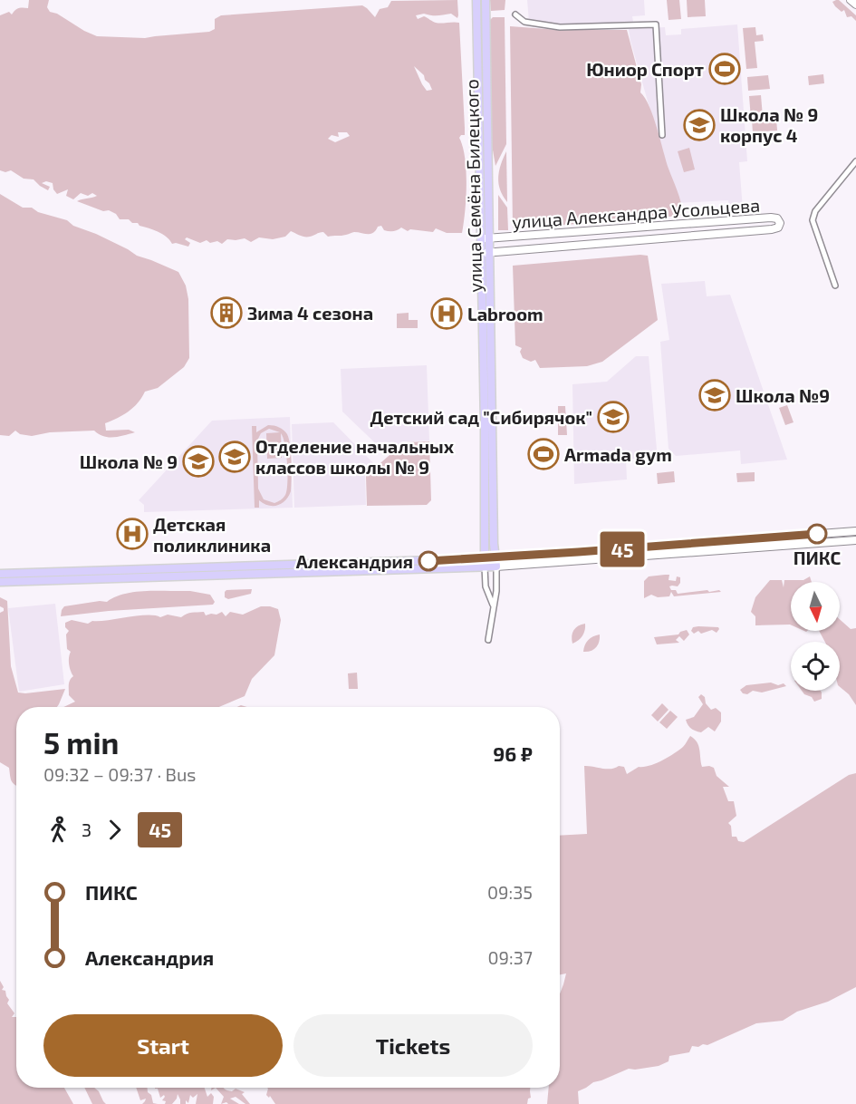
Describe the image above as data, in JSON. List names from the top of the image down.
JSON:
{
  "streets": {
    "main road": ["улица Семёна Билецкого", "улица Александра Усольцева"]
  },
  "crossings": [
    ["улица Семёна Билецкого", "улица Александра Усольцева"]
  ],
  "places": {
    "sports": ["Юниор Спорт", "Armada gym"],
    "school or university": [
      "Школа № 9 корпус 4",
      "Школа №9",
      "Детский сад \"Сибирячок\"",
      "Отделение начальных классов школы № 9",
      "Школа № 9"
    ],
    "building": ["Зима 4 сезона"],
    "hospital": ["Labroom", "Детская поликлиника"],
    "other": ["ПИКС", "Александрия"]
  },
  "lines": ["bus line 45"],
  "north": "bottom",
  "page": {
    "on_map": "45",
    "heading": ["5 min", "09:32 – 09:37 · Bus", "96 ₽"],
    "legs": ["3", "45"],
    "list": [
      {
        "name": "ПИКС",
        "value": "09:35"
      },
      {
        "name": "Александрия",
        "value": "09:37"
      }
    ],
    "buttons": ["Start", "Tickets"]
  }
}
